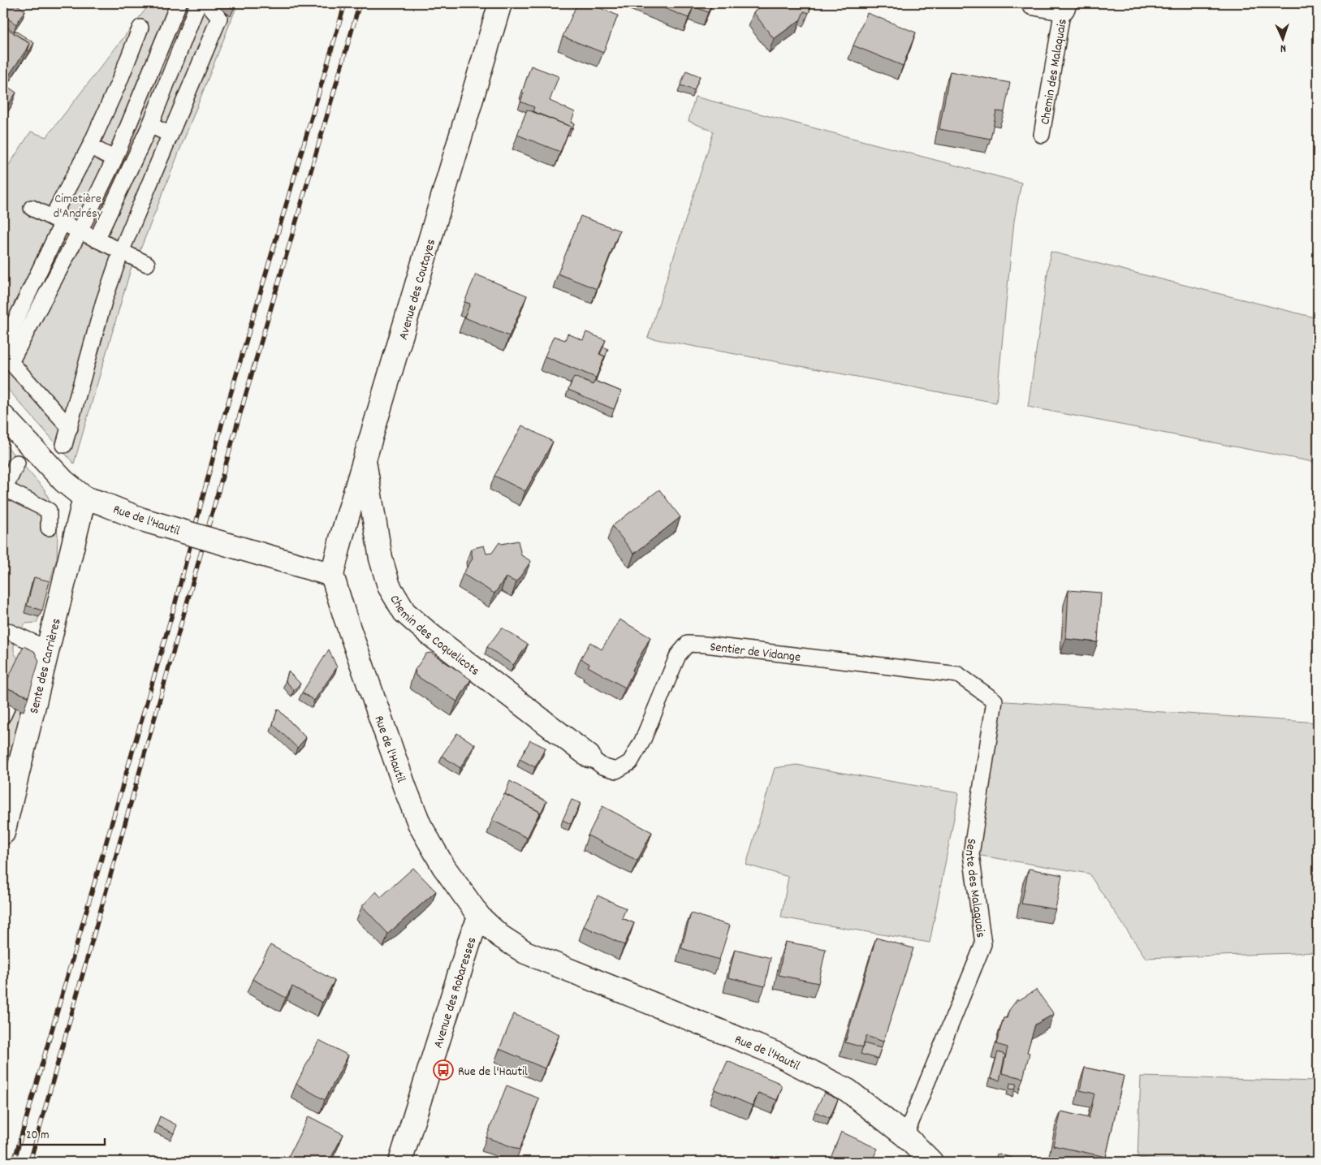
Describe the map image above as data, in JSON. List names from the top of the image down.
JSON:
{
  "streets": {
    "street": [
      "Avenue des Coutayes",
      "Rue de l'Hautil",
      "Chemin des Coquelicots",
      "Sente des Carrières",
      "Avenue des Robaresses"
    ],
    "lane": ["Chemin des Malaquais", "Sentier de Vidange", "Sente des Malaquais"]
  },
  "crossings": [
    ["Avenue des Coutayes", "Rue de l'Hautil"],
    ["Avenue des Coutayes", "Chemin des Coquelicots"],
    ["Rue de l'Hautil", "Sente des Carrières"],
    ["Rue de l'Hautil", "Sente des Malaquais"],
    ["Rue de l'Hautil", "Avenue des Robaresses"],
    ["Chemin des Coquelicots", "Sentier de Vidange"],
    ["Sentier de Vidange", "Sente des Malaquais"]
  ],
  "parks": ["Cimetière d'Andrésy"],
  "places": {
    "bus stop": ["Rue de l'Hautil"]
  },
  "scale_bar": "20 m",
  "north": "bottom"
}
